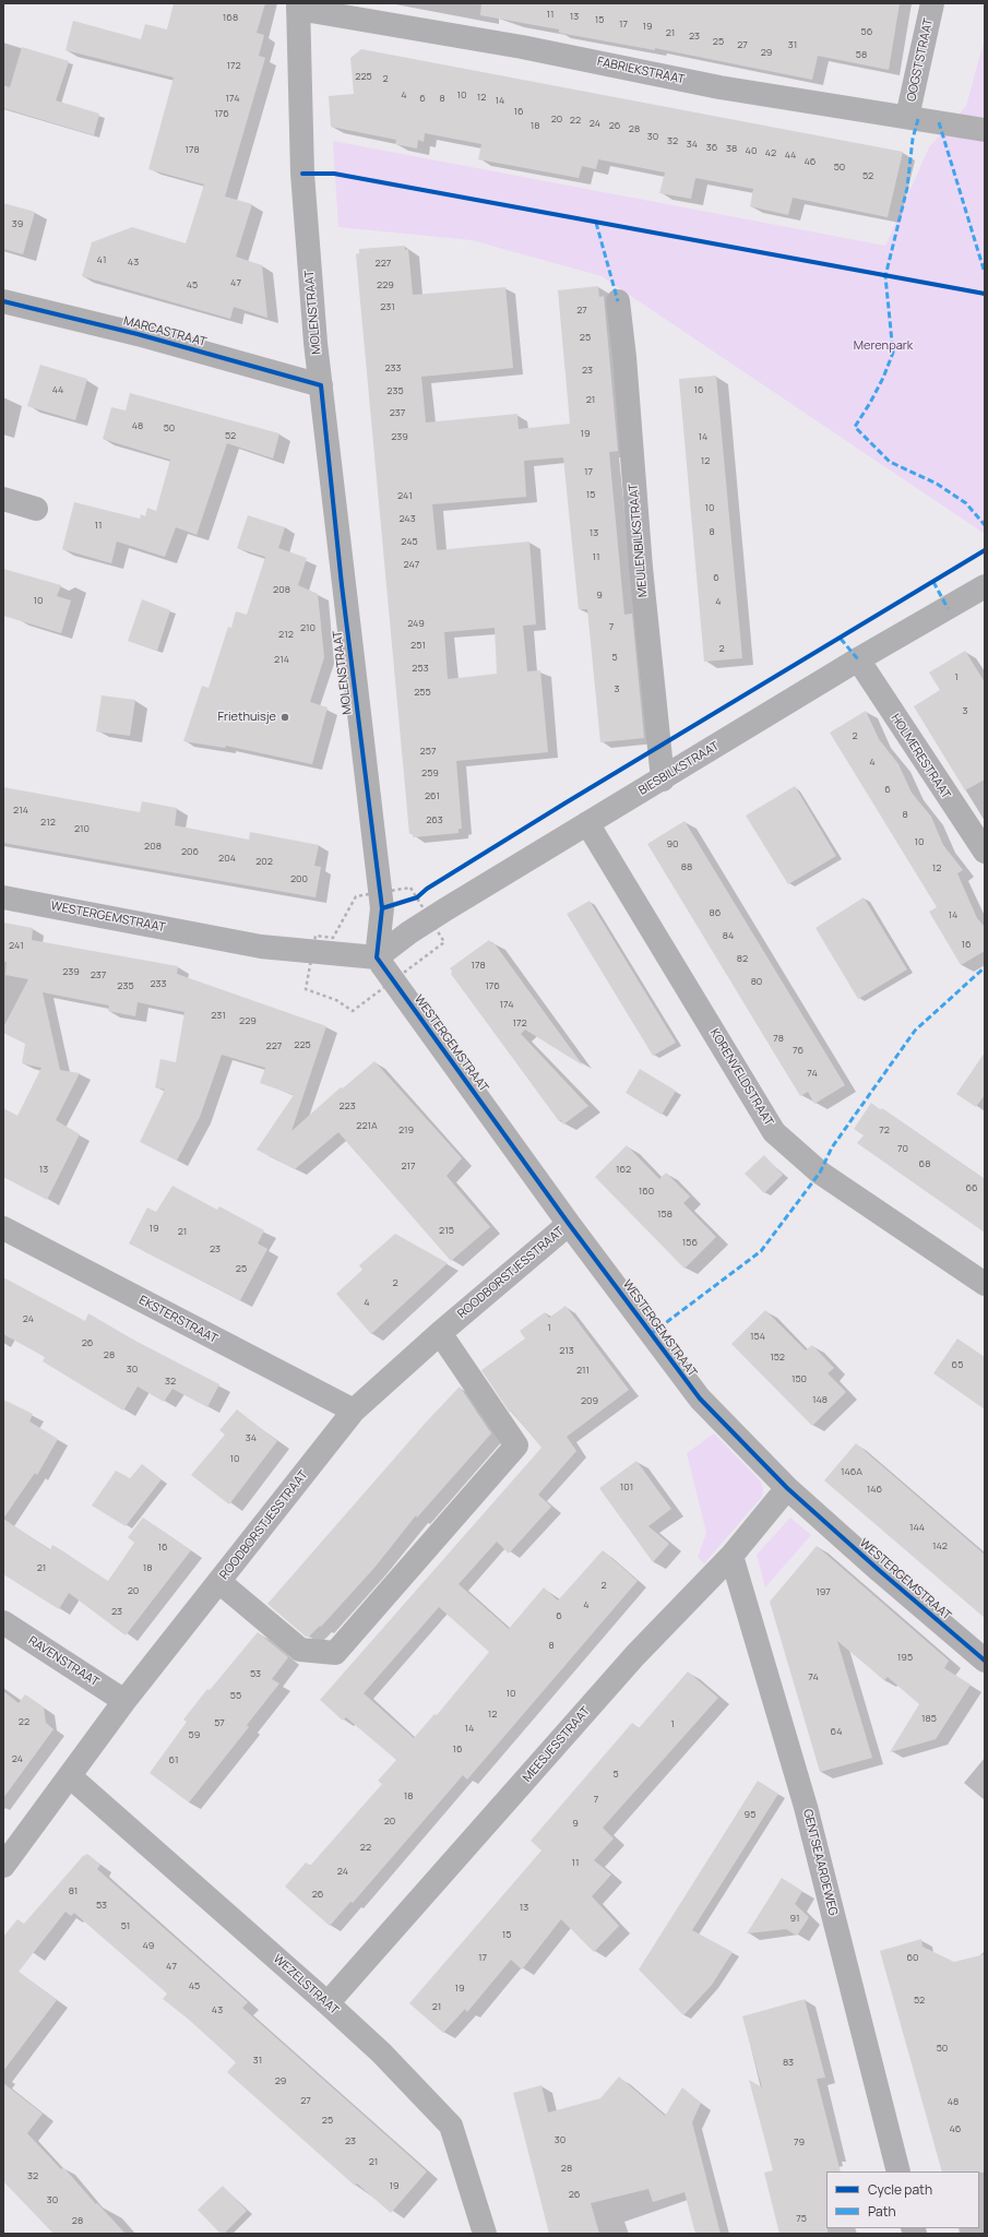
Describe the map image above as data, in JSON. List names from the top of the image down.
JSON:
{
  "streets": {
    "street": [
      "OOGSTSTRAAT",
      "FABRIEKSTRAAT",
      "MOLENSTRAAT",
      "MARCASTRAAT",
      "MEULENBILKSTRAAT",
      "HOLMERESTRAAT",
      "BIESBILKSTRAAT",
      "WESTERGEMSTRAAT",
      "KORENVELDSTRAAT",
      "ROODBORSTJESSTRAAT",
      "EKSTERSTRAAT",
      "RAVENSTRAAT",
      "MEESJESSTRAAT",
      "GENTSEAARDEWEG",
      "WEZELSTRAAT"
    ]
  },
  "crossings": [
    ["OOGSTSTRAAT", "FABRIEKSTRAAT"],
    ["FABRIEKSTRAAT", "MOLENSTRAAT"],
    ["MOLENSTRAAT", "MARCASTRAAT"],
    ["MOLENSTRAAT", "BIESBILKSTRAAT"],
    ["MOLENSTRAAT", "WESTERGEMSTRAAT"],
    ["MEULENBILKSTRAAT", "BIESBILKSTRAAT"],
    ["HOLMERESTRAAT", "BIESBILKSTRAAT"],
    ["BIESBILKSTRAAT", "WESTERGEMSTRAAT"],
    ["BIESBILKSTRAAT", "KORENVELDSTRAAT"],
    ["WESTERGEMSTRAAT", "ROODBORSTJESSTRAAT"],
    ["WESTERGEMSTRAAT", "MEESJESSTRAAT"],
    ["ROODBORSTJESSTRAAT", "EKSTERSTRAAT"],
    ["ROODBORSTJESSTRAAT", "RAVENSTRAAT"],
    ["ROODBORSTJESSTRAAT", "WEZELSTRAAT"],
    ["MEESJESSTRAAT", "GENTSEAARDEWEG"],
    ["MEESJESSTRAAT", "WEZELSTRAAT"]
  ],
  "parks": ["Merenpark"],
  "places": ["Friethuisje"],
  "house_numbers": [
    "11",
    "13",
    "168",
    "15",
    "17",
    "19",
    "56",
    "21",
    "23",
    "25",
    "27",
    "31",
    "29",
    "58",
    "172",
    "225",
    "2",
    "4",
    "10",
    "12",
    "174",
    "6",
    "8",
    "14",
    "16",
    "176",
    "20",
    "22",
    "24",
    "18",
    "26",
    "28",
    "30",
    "32",
    "34",
    "36",
    "38",
    "178",
    "40",
    "42",
    "44",
    "46",
    "50",
    "52",
    "39",
    "41",
    "43",
    "227",
    "47",
    "45",
    "229",
    "231",
    "27",
    "25",
    "233",
    "23",
    "44",
    "16",
    "235",
    "21",
    "237",
    "48",
    "50",
    "19",
    "52",
    "239",
    "14",
    "12",
    "17",
    "15",
    "241",
    "10",
    "243",
    "11",
    "8",
    "13",
    "245",
    "11",
    "247",
    "6",
    "208",
    "9",
    "10",
    "4",
    "249",
    "7",
    "210",
    "212",
    "251",
    "2",
    "5",
    "214",
    "253",
    "1",
    "3",
    "255",
    "3",
    "2",
    "257",
    "4",
    "259",
    "6",
    "261",
    "214",
    "8",
    "263",
    "212",
    "210",
    "10",
    "90",
    "208",
    "206",
    "204",
    "202",
    "88",
    "12",
    "200",
    "86",
    "14",
    "84",
    "16",
    "241",
    "82",
    "178",
    "239",
    "237",
    "80",
    "233",
    "235",
    "176",
    "174",
    "231",
    "229",
    "172",
    "78",
    "225",
    "227",
    "76",
    "74",
    "223",
    "221A",
    "219",
    "72",
    "70",
    "68",
    "217",
    "13",
    "162",
    "66",
    "160",
    "158",
    "19",
    "215",
    "21",
    "156",
    "23",
    "25",
    "2",
    "4",
    "24",
    "1",
    "154",
    "26",
    "213",
    "28",
    "152",
    "65",
    "30",
    "211",
    "150",
    "32",
    "148",
    "209",
    "34",
    "10",
    "146A",
    "101",
    "146",
    "144",
    "142",
    "16",
    "21",
    "18",
    "2",
    "20",
    "197",
    "4",
    "23",
    "6",
    "8",
    "195",
    "53",
    "74",
    "10",
    "55",
    "12",
    "185",
    "22",
    "57",
    "1",
    "14",
    "64",
    "59",
    "16",
    "24",
    "61",
    "5",
    "18",
    "7",
    "95",
    "20",
    "9",
    "22",
    "11",
    "24",
    "81",
    "26",
    "53",
    "13",
    "91",
    "51",
    "15",
    "49",
    "17",
    "60",
    "47",
    "45",
    "19",
    "52",
    "21",
    "43",
    "50",
    "31",
    "83",
    "29",
    "27",
    "48",
    "25",
    "46",
    "30",
    "23",
    "79",
    "21",
    "28",
    "32",
    "19",
    "26",
    "30",
    "75",
    "28"
  ],
  "legend": ["Cycle path", "Path"]
}
